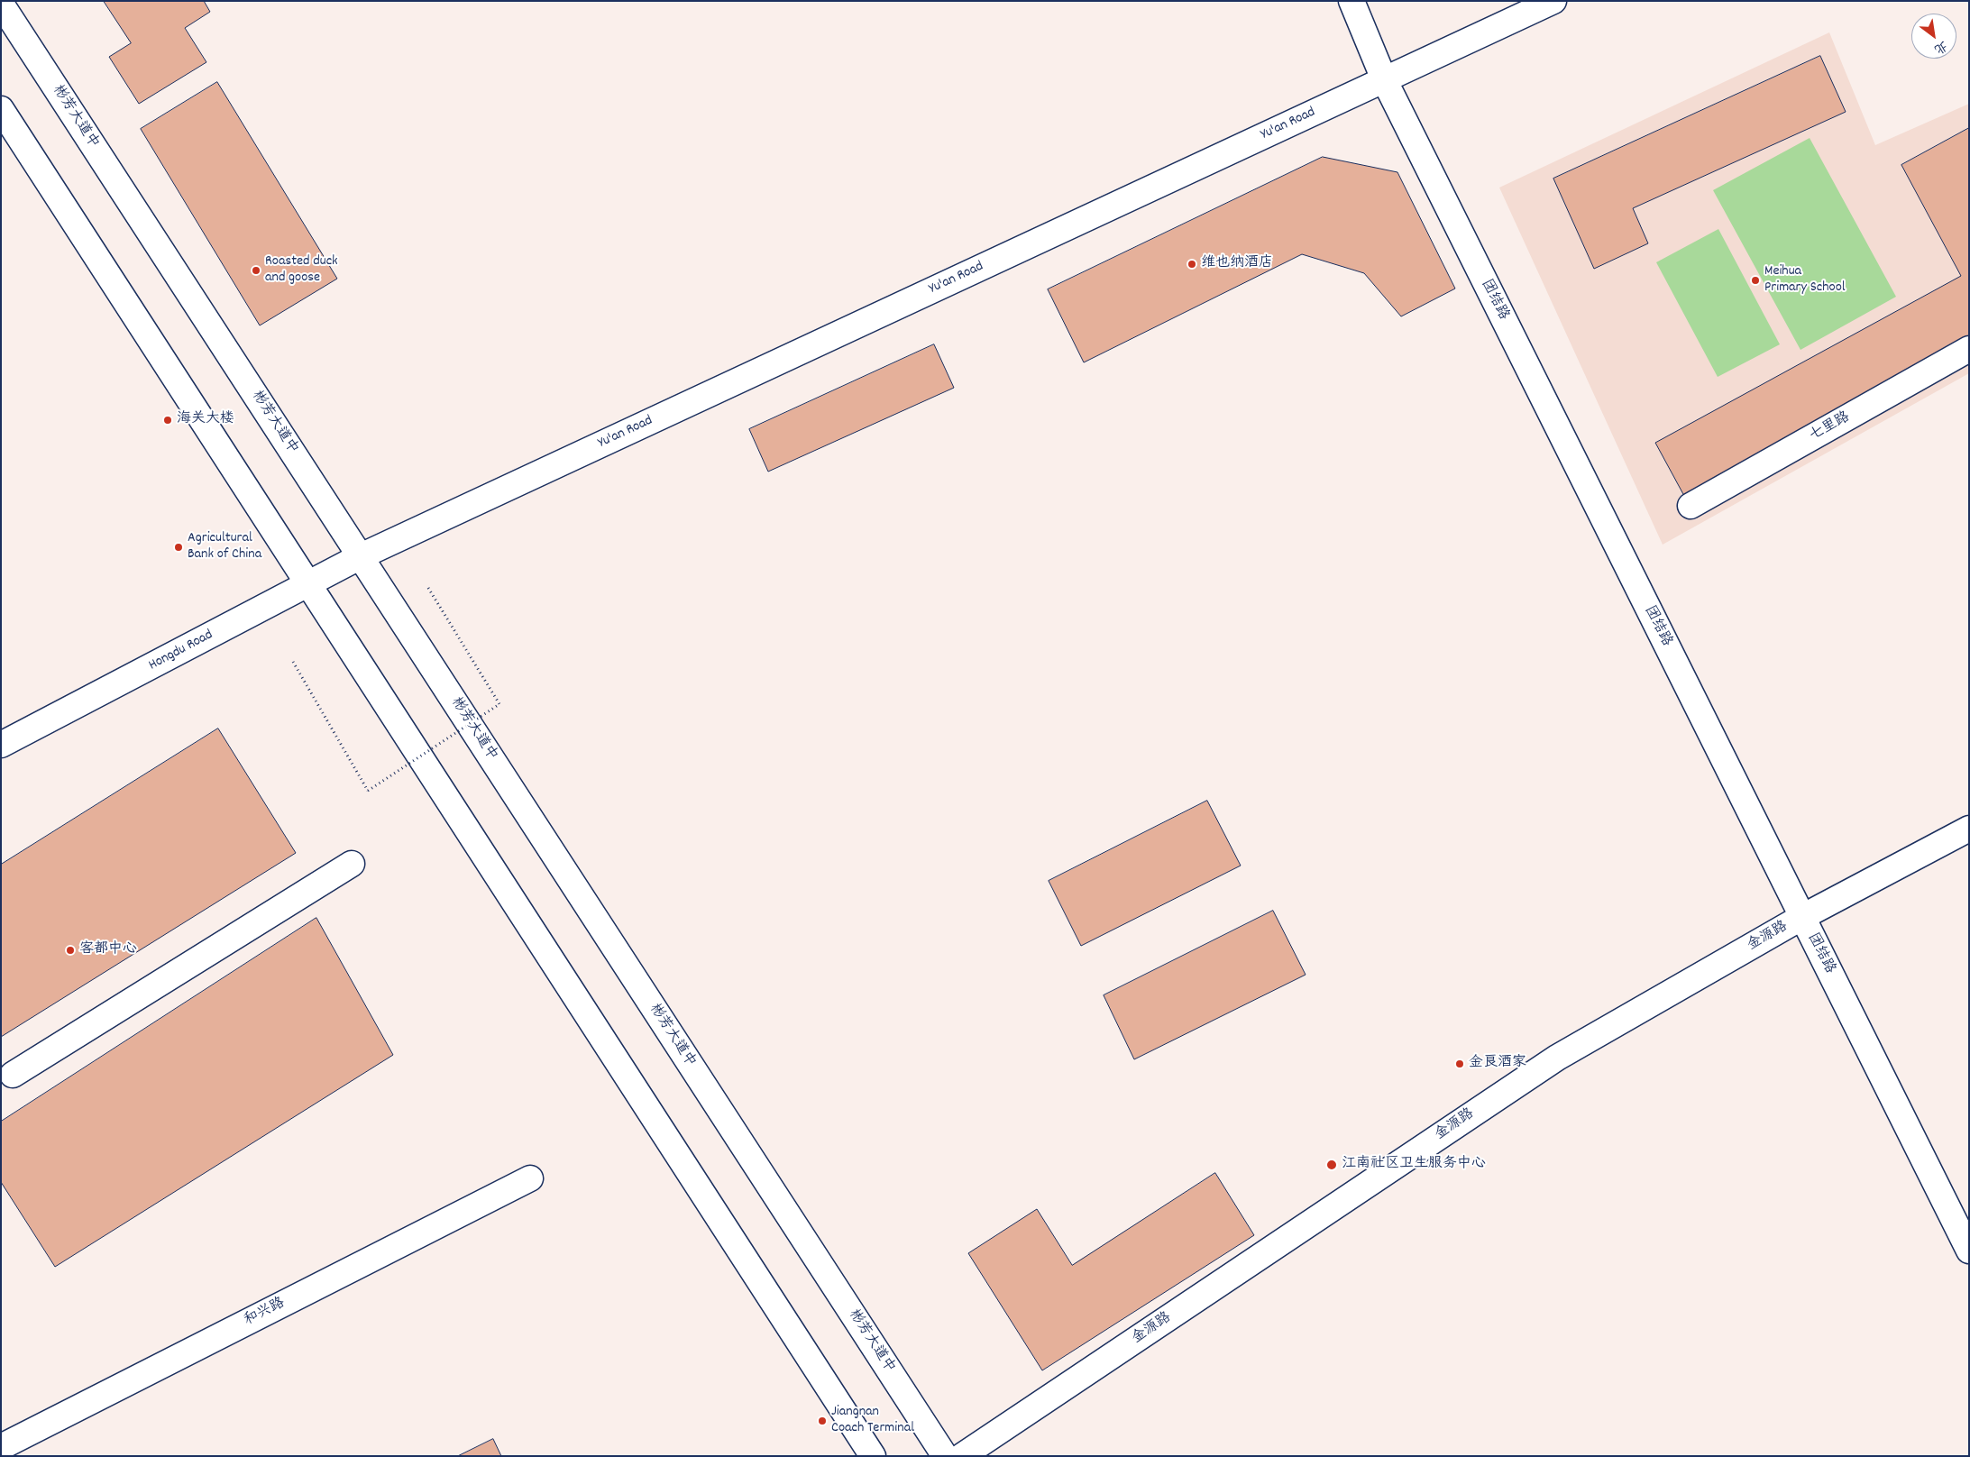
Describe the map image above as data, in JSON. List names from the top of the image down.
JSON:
{
  "streets": {
    "street": [
      "彬芳大道中",
      "Yu'an Road",
      "团结路",
      "七里路",
      "Hongdu Road",
      "金源路",
      "和兴路"
    ]
  },
  "crossings": [
    ["彬芳大道中", "Yu'an Road"],
    ["彬芳大道中", "Hongdu Road"],
    ["Yu'an Road", "团结路"],
    ["Yu'an Road", "Hongdu Road"],
    ["团结路", "金源路"]
  ],
  "places": [
    "维也纳酒店",
    "Roasted duck and goose",
    "Meihua Primary School",
    "海关大楼",
    "Agricultural Bank of China",
    "客都中心",
    "金良酒家",
    "江南社区卫生服务中心",
    "Jiangnan Coach Terminal"
  ],
  "north": "bottom right"
}
